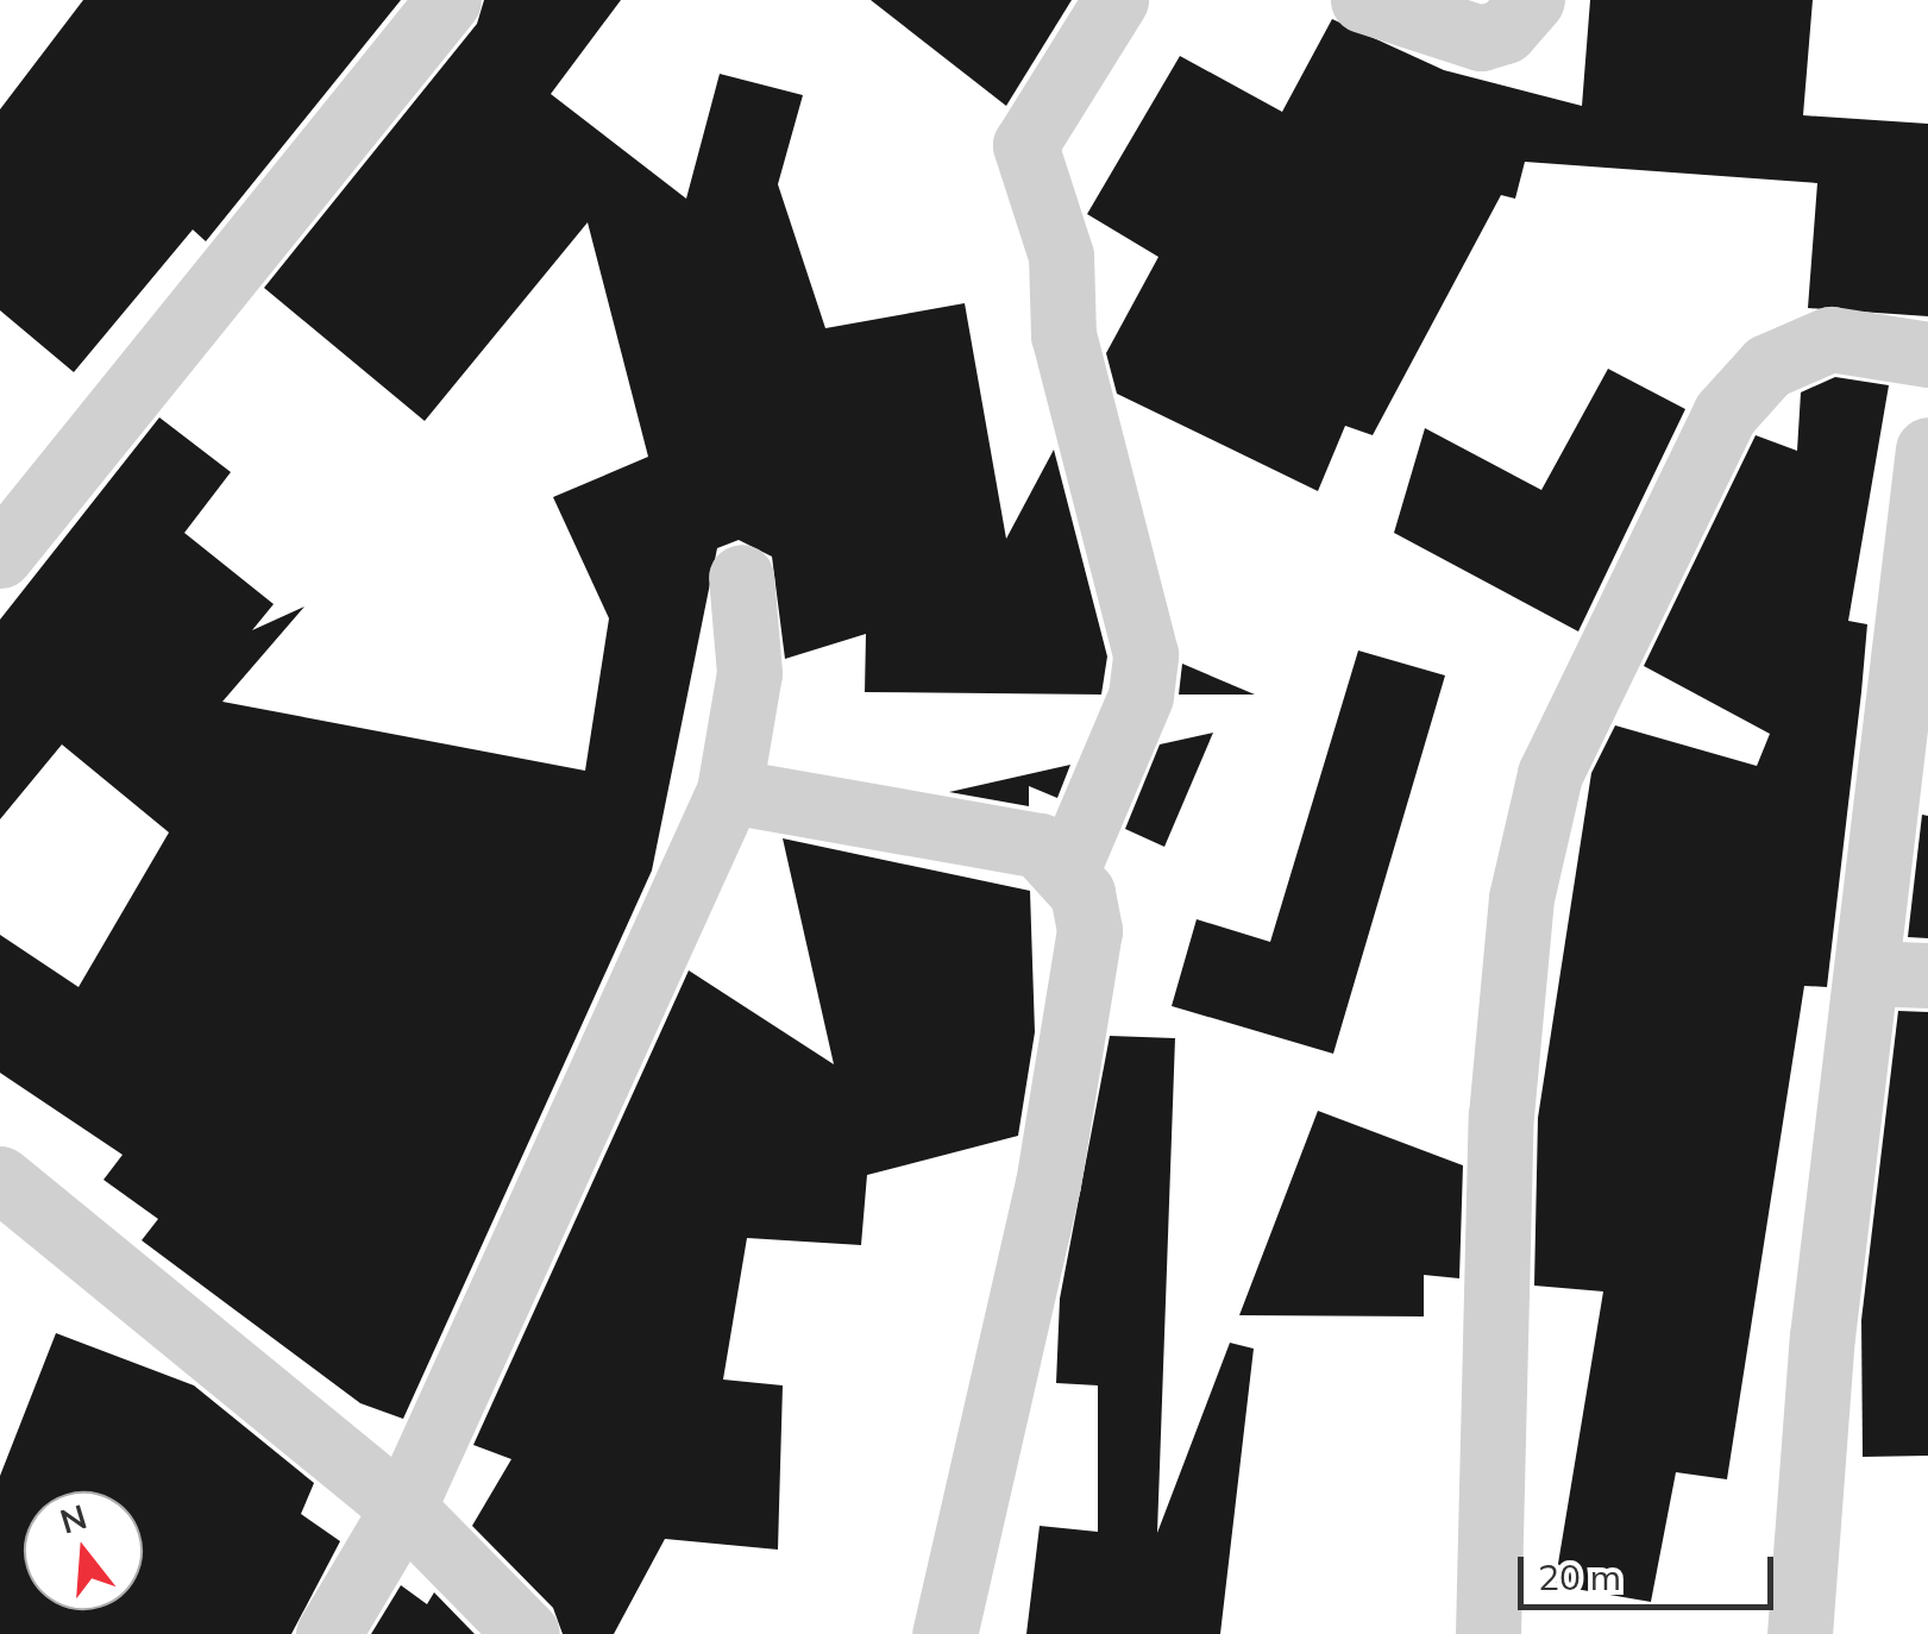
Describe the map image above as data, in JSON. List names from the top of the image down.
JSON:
{
  "scale_bar": "20 m",
  "north": "top"
}
